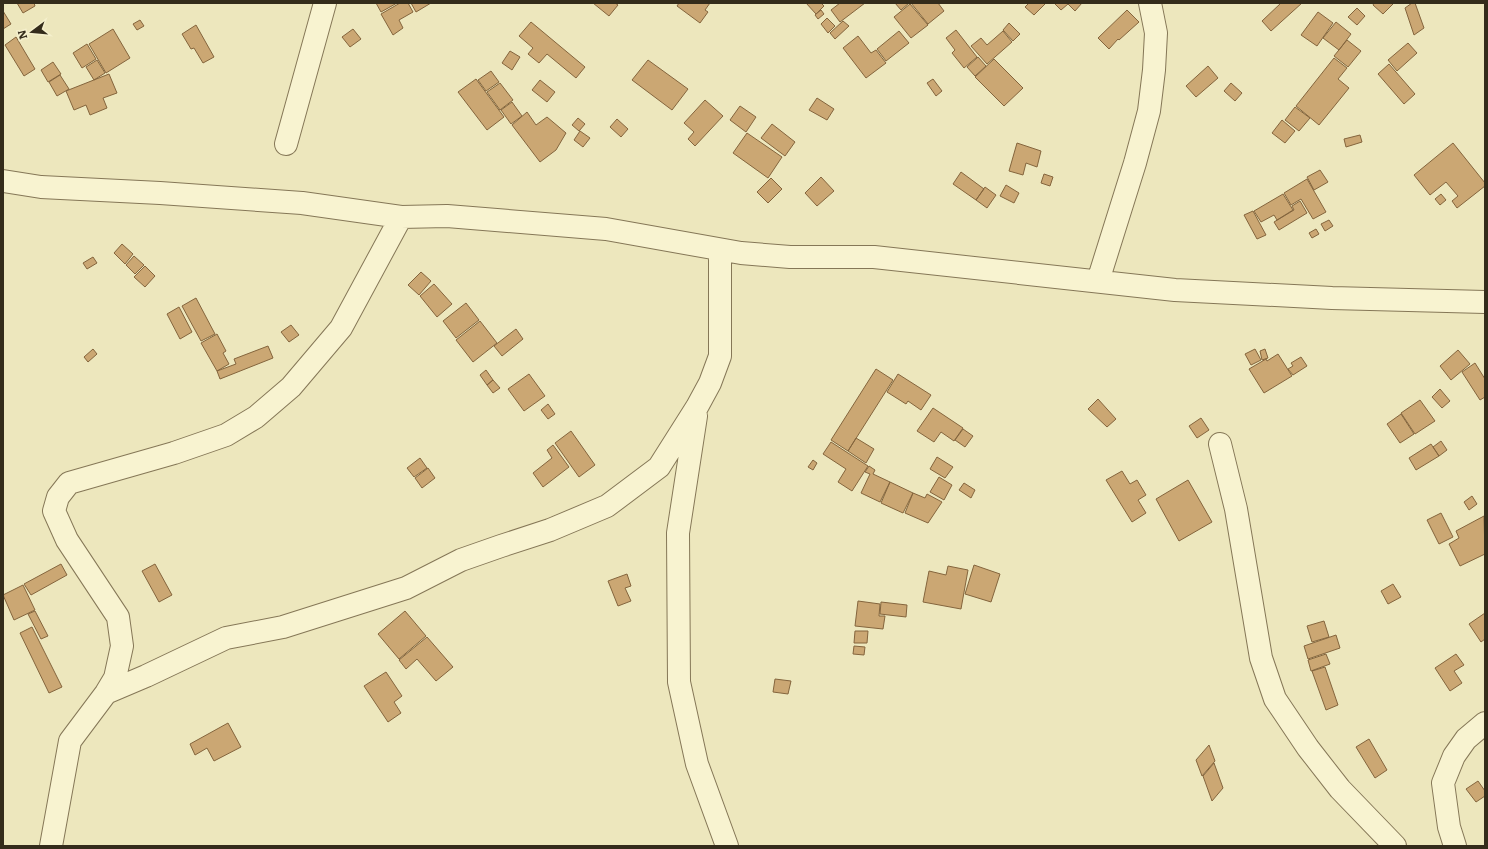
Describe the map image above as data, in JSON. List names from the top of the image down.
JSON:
{
  "north": "left"
}
